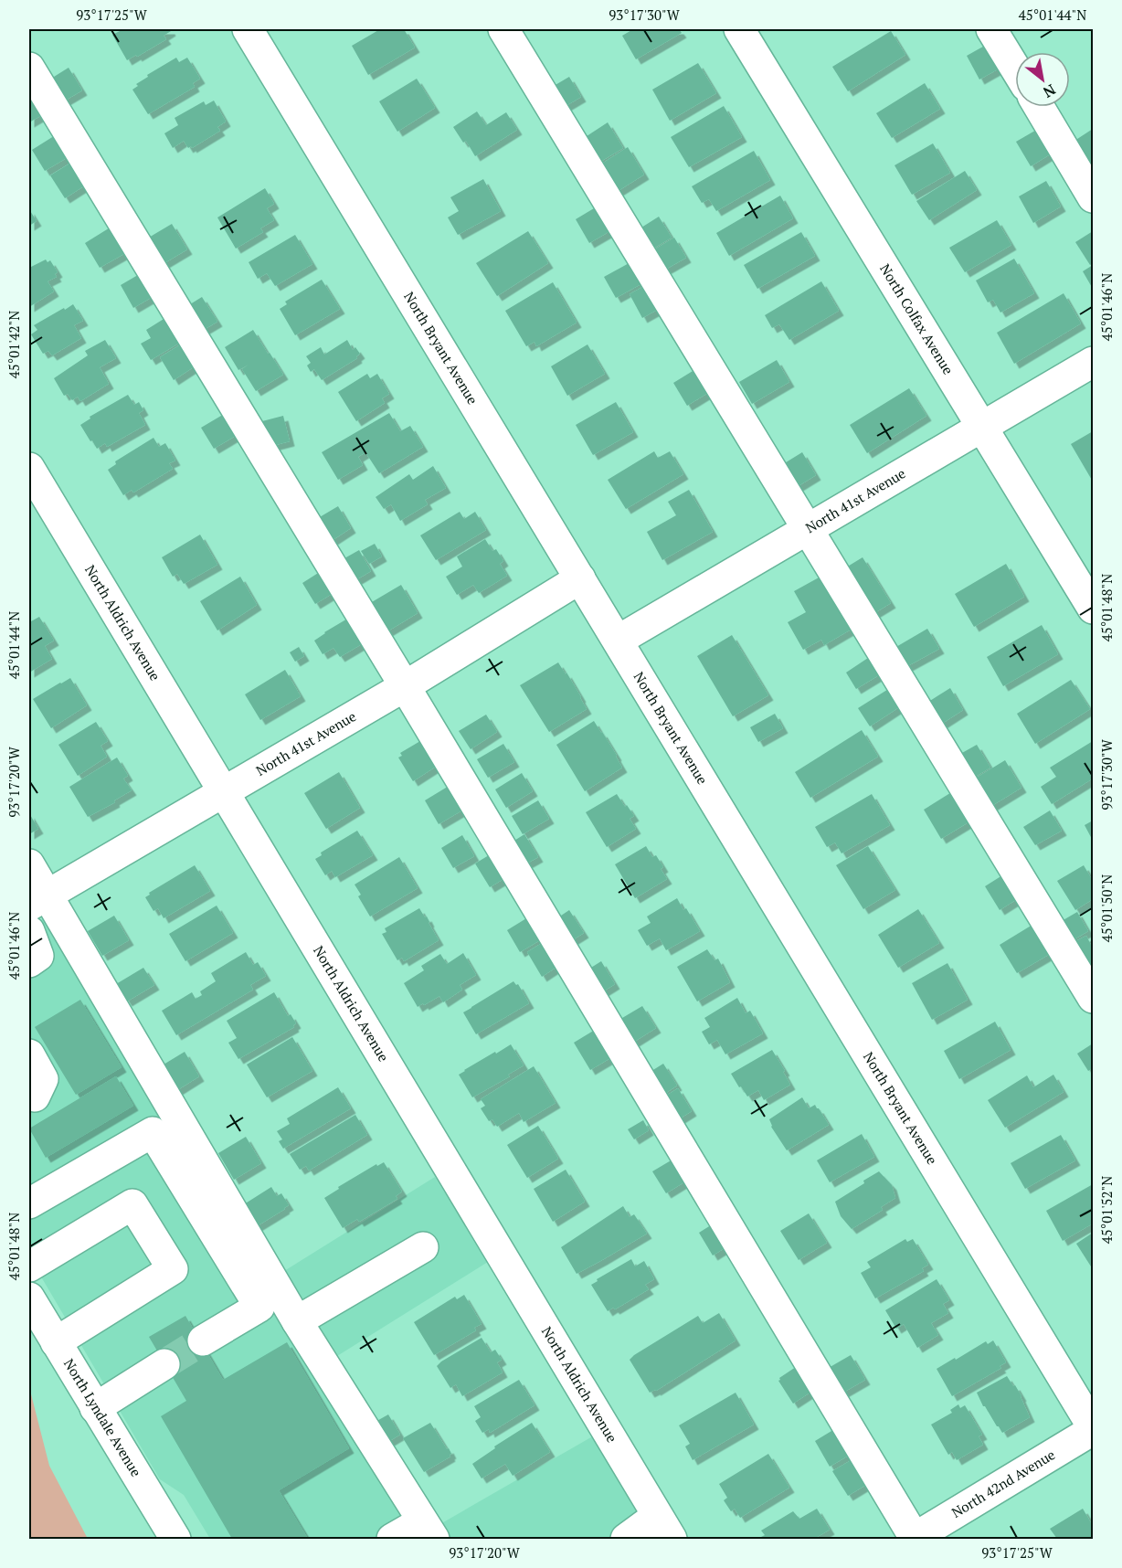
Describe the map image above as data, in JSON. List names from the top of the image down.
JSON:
{
  "streets": {
    "street": [
      "North Colfax Avenue",
      "North Bryant Avenue",
      "North 41st Avenue",
      "North Aldrich Avenue",
      "North Lyndale Avenue",
      "North 42nd Avenue"
    ]
  },
  "crossings": [
    ["North Colfax Avenue", "North 41st Avenue"],
    ["North Bryant Avenue", "North 41st Avenue"],
    ["North Bryant Avenue", "North 42nd Avenue"],
    ["North 41st Avenue", "North Aldrich Avenue"]
  ],
  "north": "bottom right",
  "coordinates": [
    "93°17'25\"W",
    "93°17'30\"W",
    "45°01'44\"N",
    "45°01'46\"N",
    "45°01'42\"N",
    "45°01'48\"N",
    "93°17'20\"W",
    "45°01'50\"N",
    "45°01'52\"N"
  ]
}
